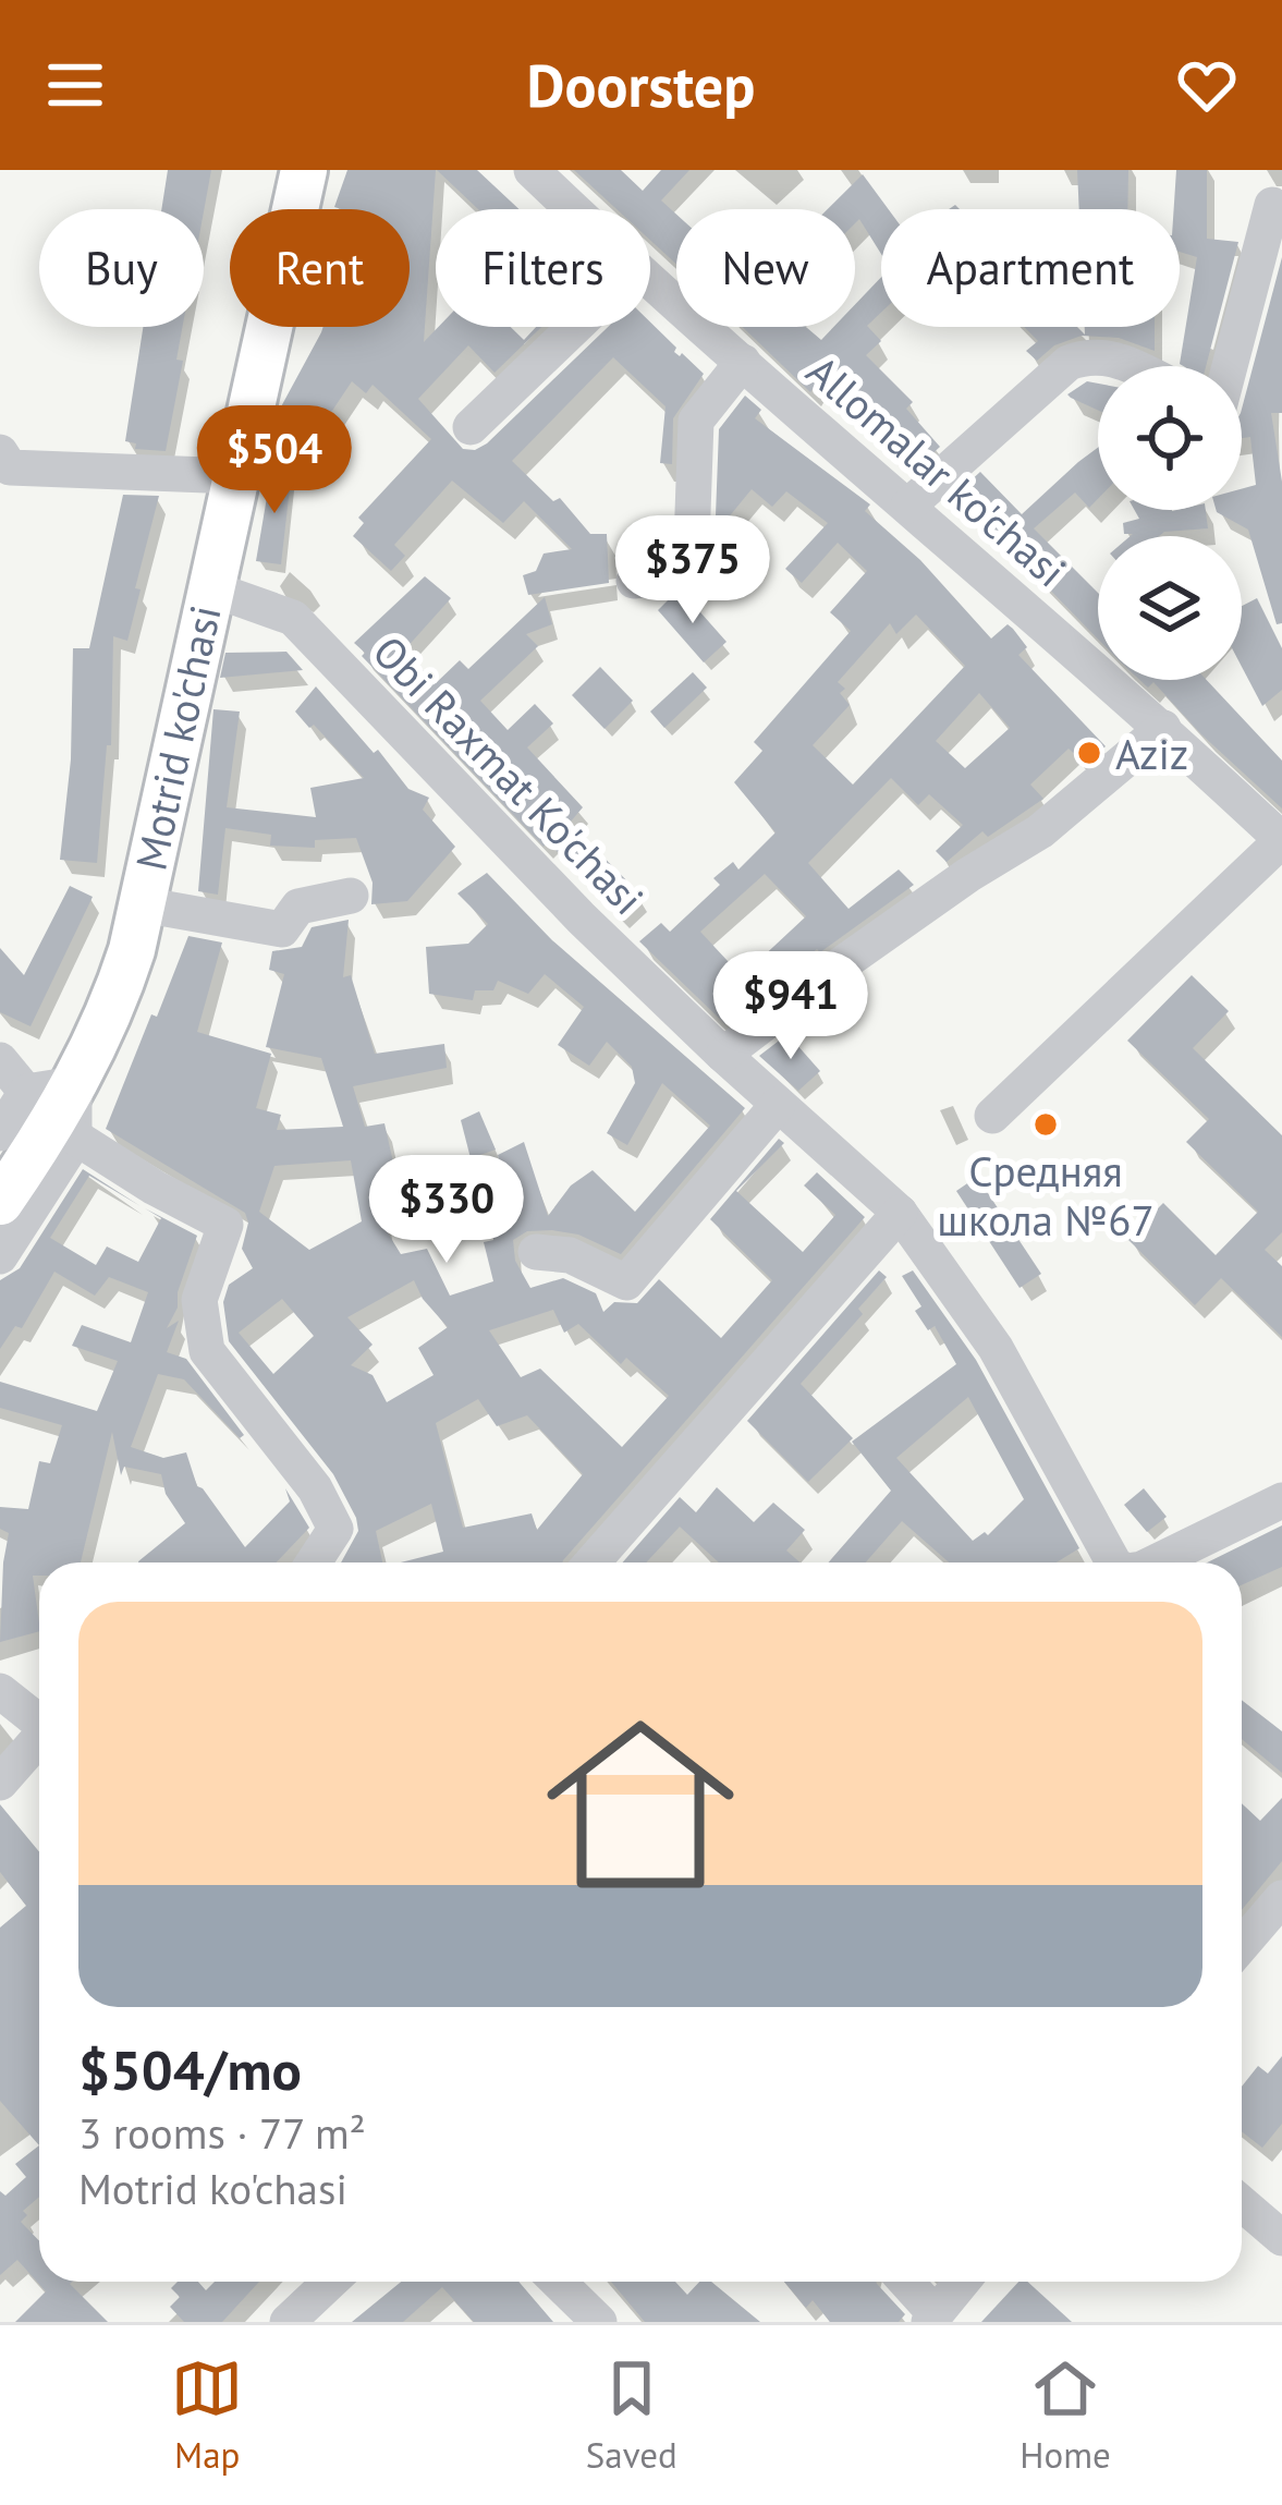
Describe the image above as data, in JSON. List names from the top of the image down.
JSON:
{
  "streets": {
    "main road": ["Motrid ko'chasi"],
    "street": ["Allomalar ko'chasi", "Obi Raxmat Ko'chasi"]
  },
  "crossings": [
    ["Motrid ko'chasi", "Obi Raxmat Ko'chasi"]
  ],
  "places": ["Aziz", "Средняя школа №67"],
  "page": {
    "header": "Doorstep",
    "chip": [
      "Buy",
      "Rent",
      "Filters",
      "New",
      "Apartment"
    ],
    "price": [
      "$504",
      "$375",
      "$941",
      "$330"
    ],
    "list": [
      {
        "name": "$504/mo",
        "note": "3 rooms · 77 m² · Motrid ko'chasi"
      }
    ],
    "tabs": ["Map", "Saved", "Home"]
  }
}
